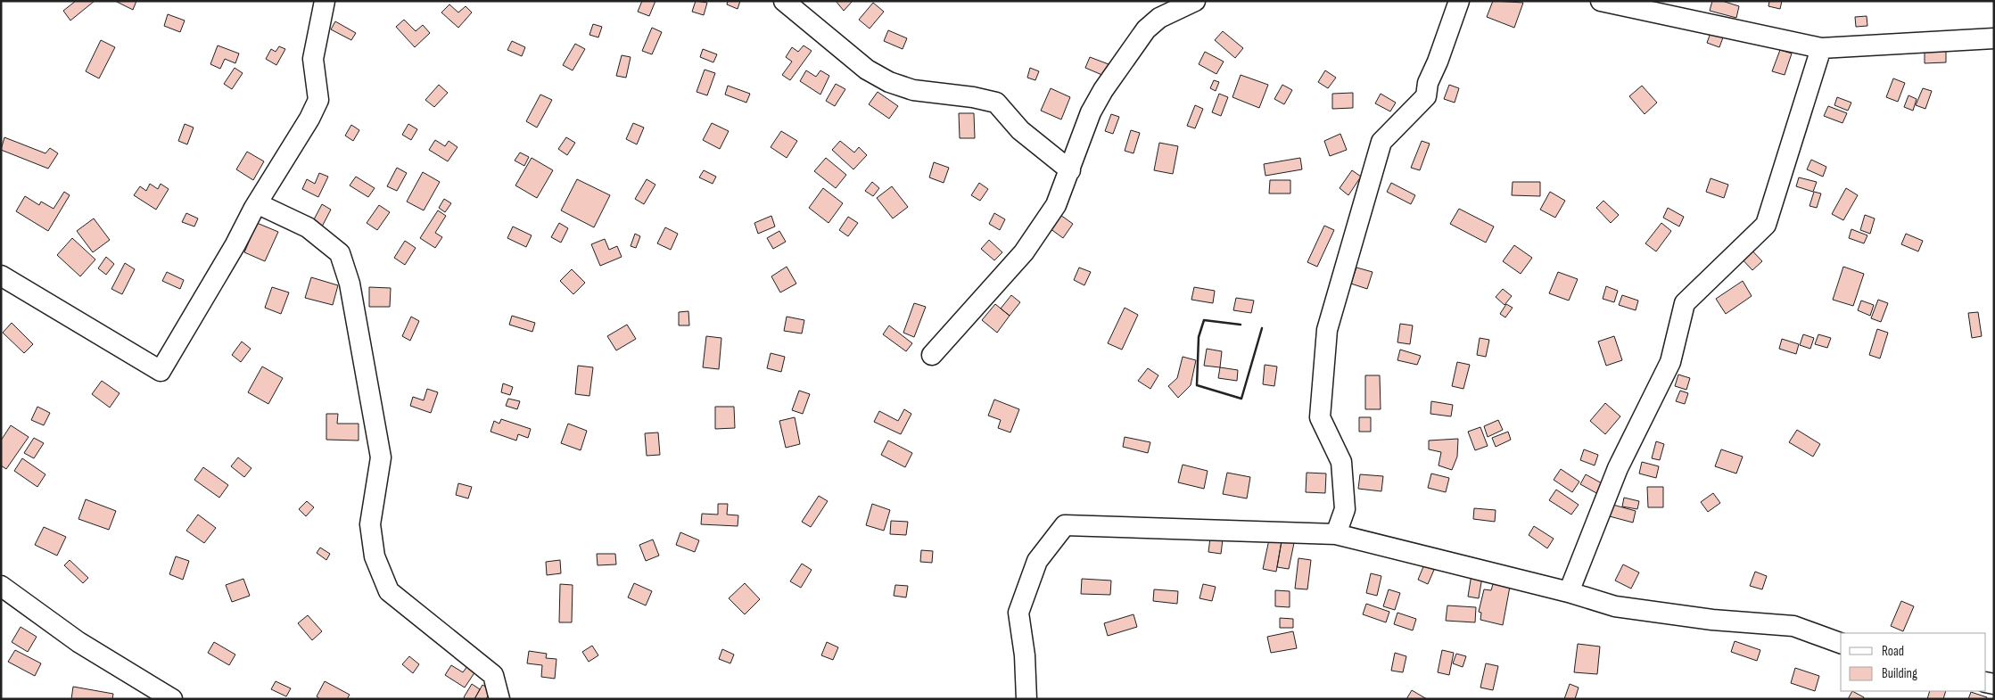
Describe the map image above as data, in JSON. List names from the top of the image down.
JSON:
{
  "legend": ["Road", "Building"]
}
